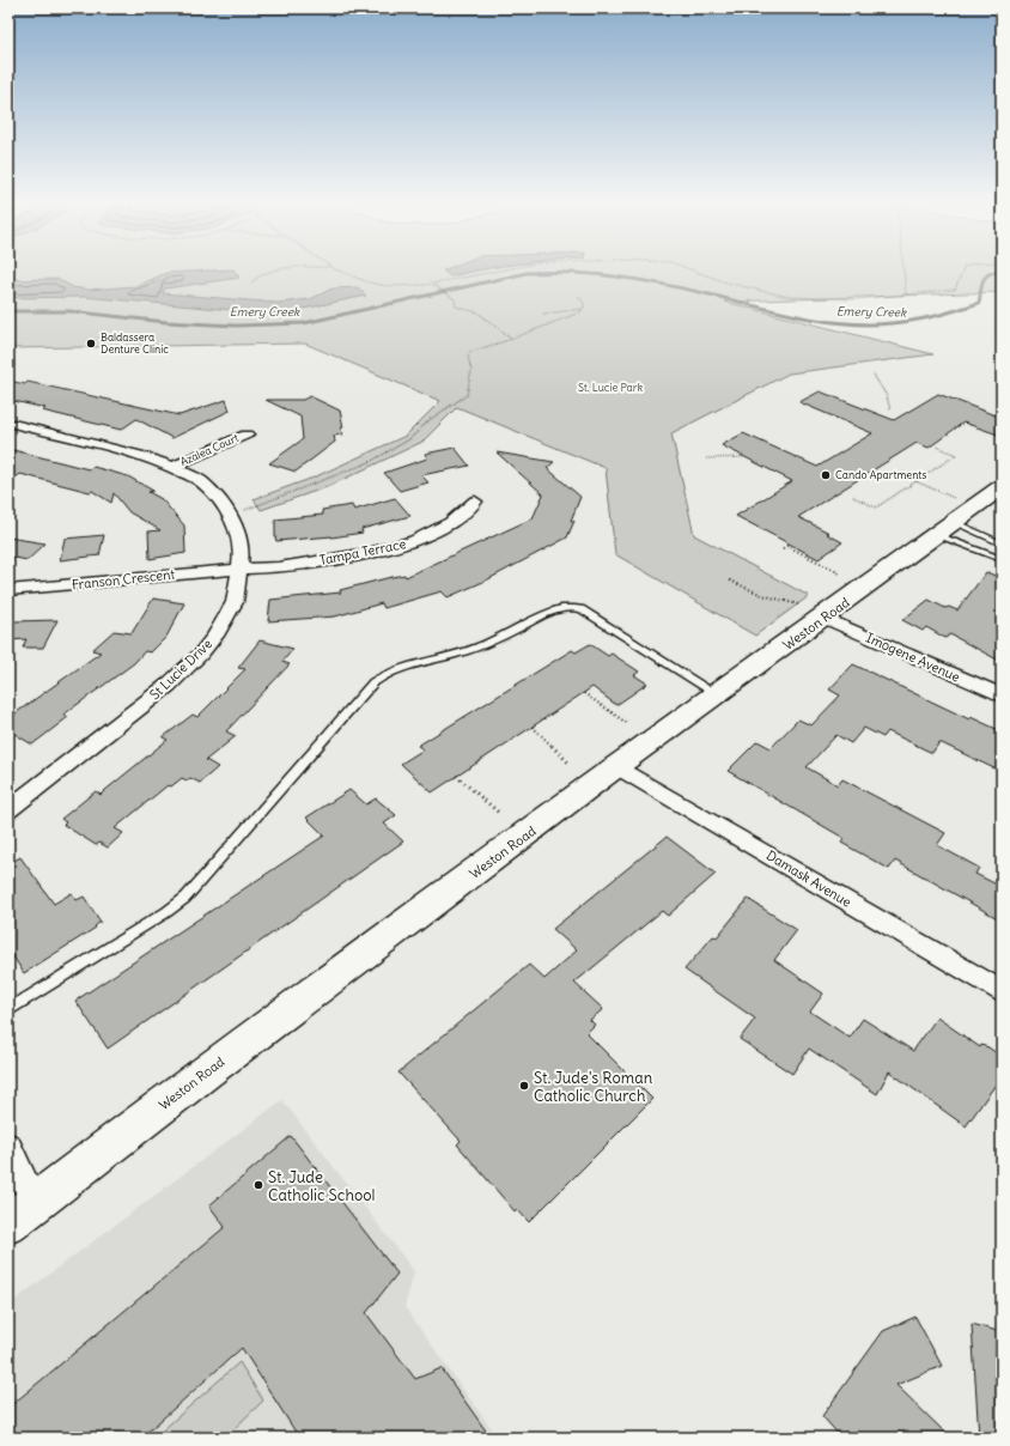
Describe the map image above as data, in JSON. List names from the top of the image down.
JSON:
{
  "streets": {
    "main road": ["Weston Road"],
    "street": [
      "Azalea Court",
      "Tampa Terrace",
      "Franson Crescent",
      "Imogene Avenue",
      "St Lucie Drive",
      "Damask Avenue"
    ]
  },
  "crossings": [
    ["Azalea Court", "St Lucie Drive"],
    ["Tampa Terrace", "Franson Crescent"],
    ["Tampa Terrace", "St Lucie Drive"],
    ["Franson Crescent", "St Lucie Drive"],
    ["Weston Road", "Imogene Avenue"],
    ["Weston Road", "Damask Avenue"]
  ],
  "water": ["Emery Creek"],
  "parks": ["St. Lucie Park"],
  "places": [
    "Baldassera Denture Clinic",
    "Cando Apartments",
    "St. Jude's Roman Catholic Church",
    "St. Jude Catholic School"
  ]
}
